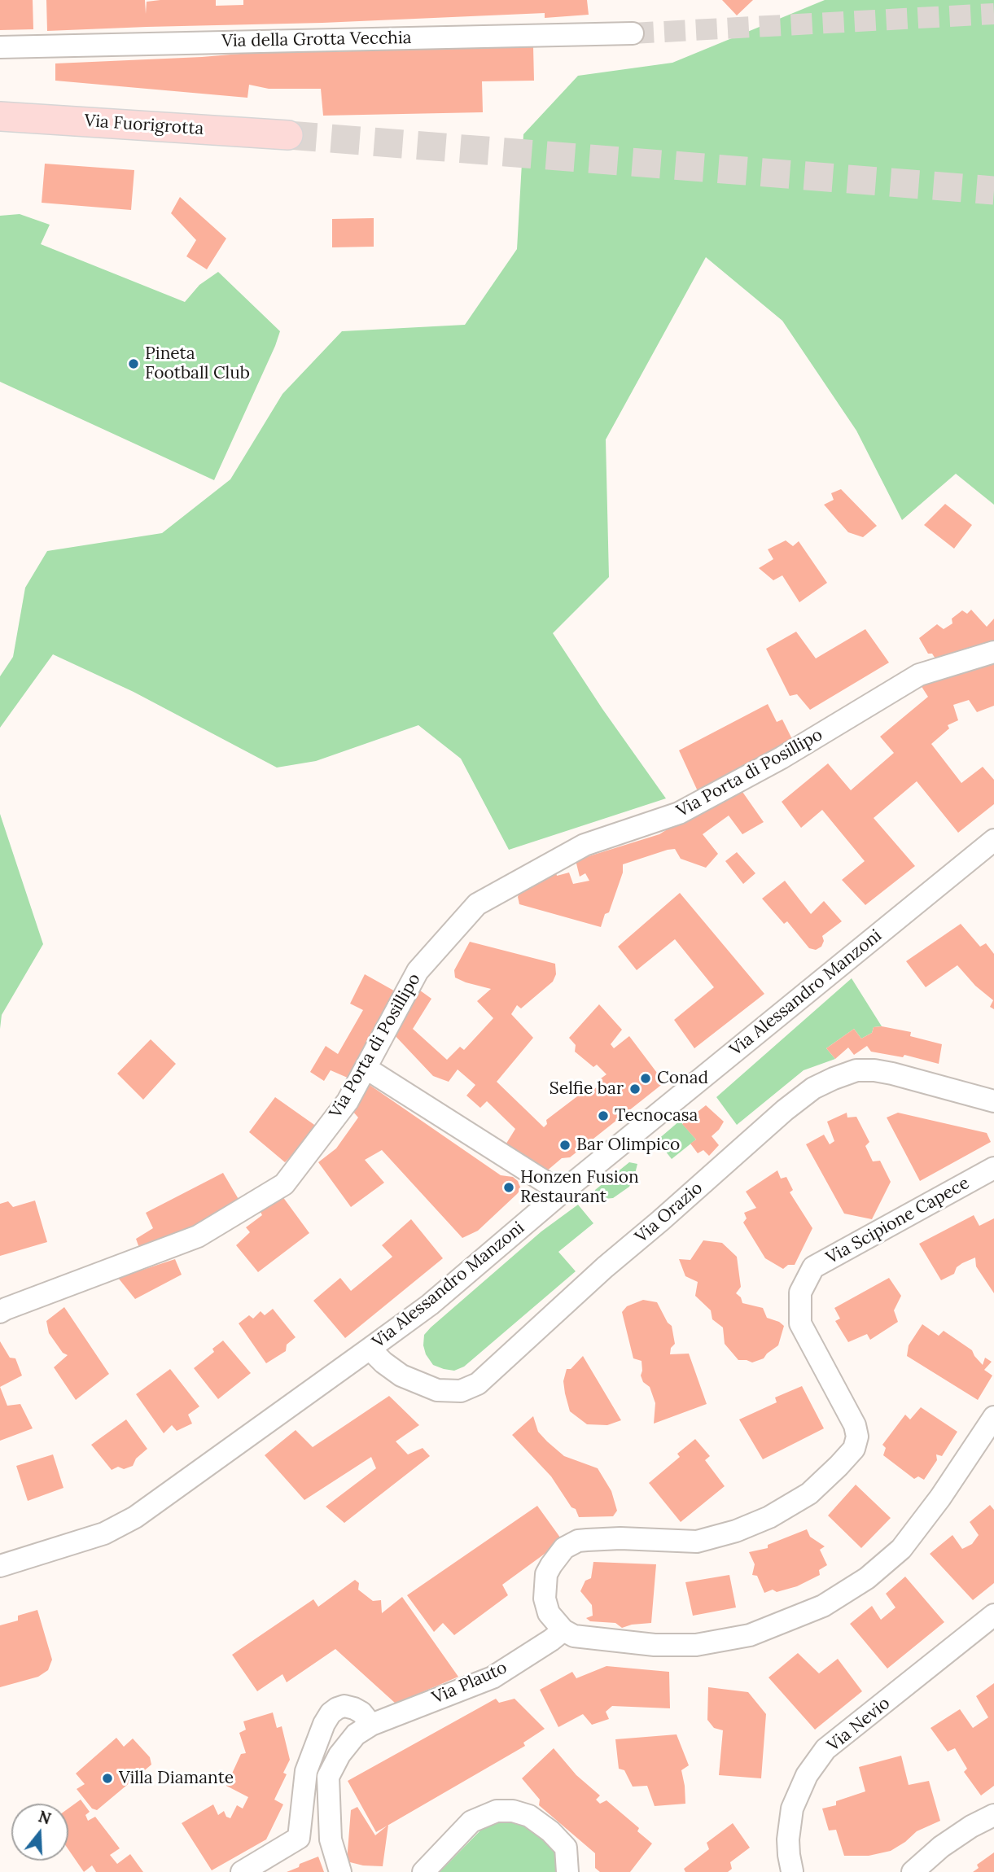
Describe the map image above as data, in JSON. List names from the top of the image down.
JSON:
{
  "streets": {
    "main road": ["Via Fuorigrotta"],
    "street": [
      "Via della Grotta Vecchia",
      "Via Porta di Posillipo",
      "Via Alessandro Manzoni",
      "Via Orazio",
      "Via Scipione Capece",
      "Via Plauto",
      "Via Nevio"
    ]
  },
  "crossings": [
    ["Via Alessandro Manzoni", "Via Orazio"],
    ["Via Scipione Capece", "Via Plauto"]
  ],
  "places": [
    "Pineta Football Club",
    "Conad",
    "Selfie bar",
    "Tecnocasa",
    "Bar Olimpico",
    "Honzen Fusion Restaurant",
    "Villa Diamante"
  ],
  "north": "top"
}
